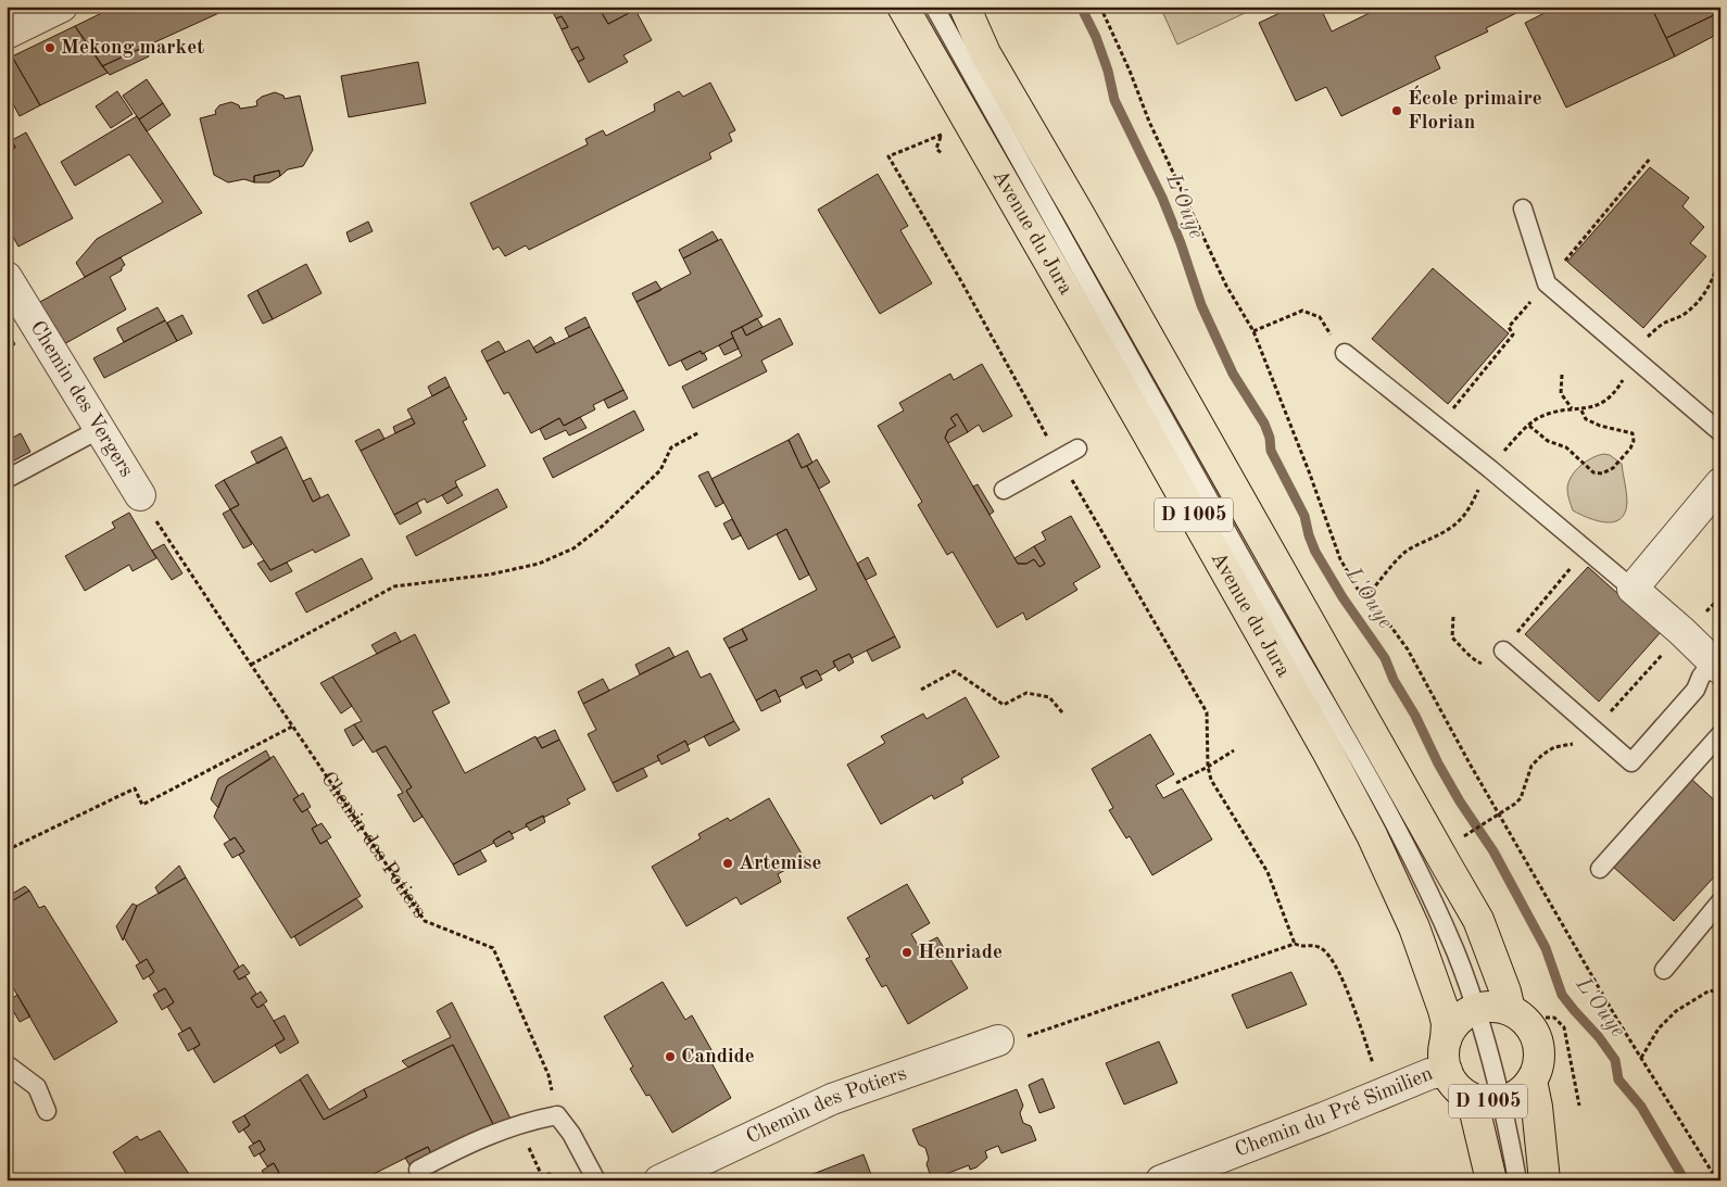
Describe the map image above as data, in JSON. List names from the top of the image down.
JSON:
{
  "streets": {
    "main road": ["Avenue du Jura", "D 1005"],
    "street": ["Chemin des Vergers", "Chemin des Potiers", "Chemin du Pré Similien"]
  },
  "crossings": [
    ["Avenue du Jura", "D 1005"],
    ["Chemin des Vergers", "Chemin des Potiers"],
    ["D 1005", "Chemin du Pré Similien"]
  ],
  "water": ["L'Ouye"],
  "places": [
    "Mekong market",
    "École primaire Florian",
    "Artemise",
    "Henriade",
    "Candide"
  ]
}
